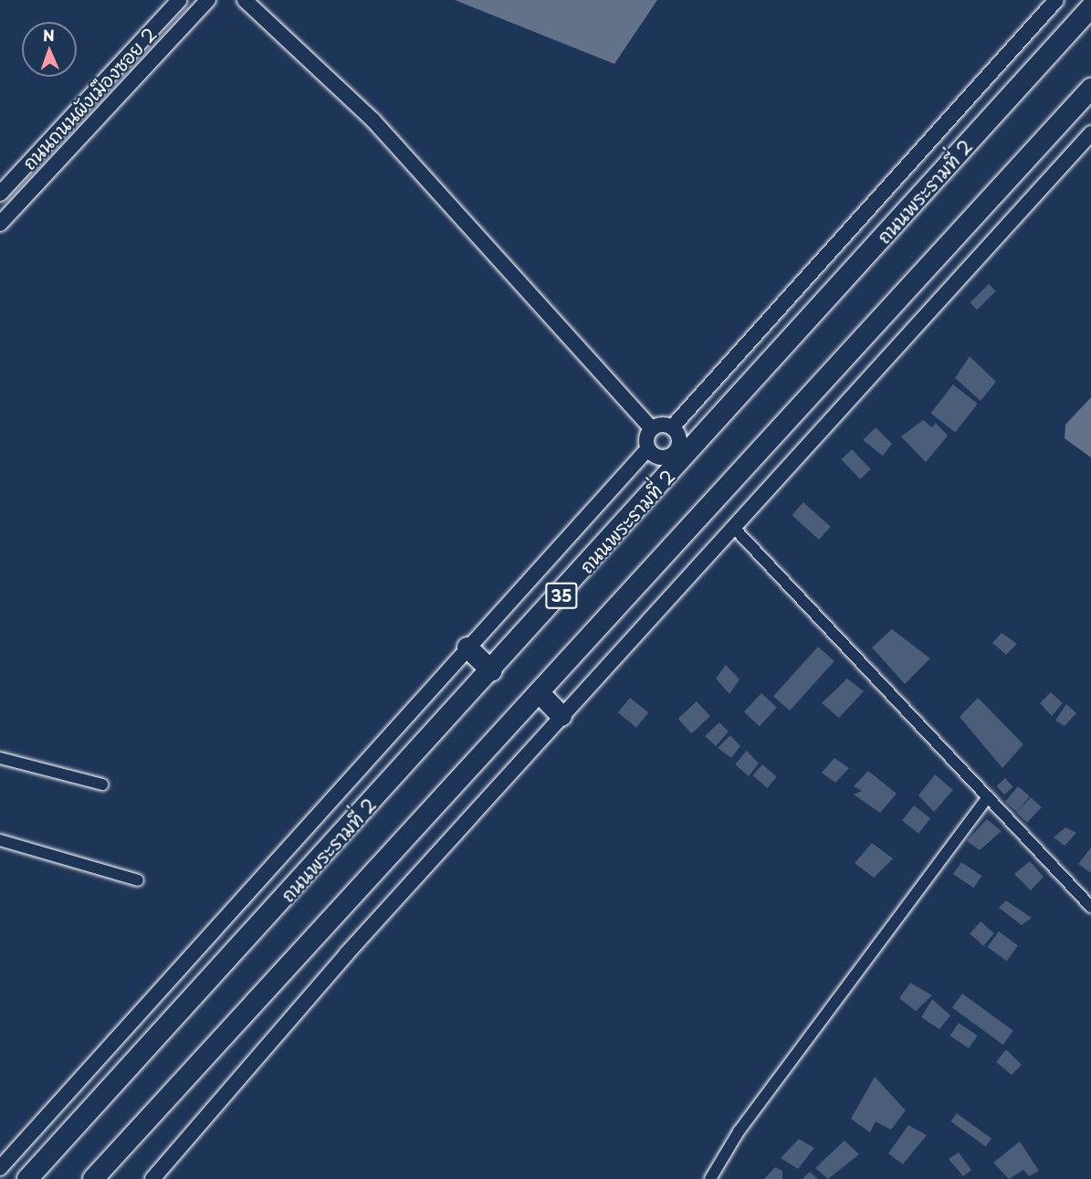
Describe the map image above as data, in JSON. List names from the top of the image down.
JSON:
{
  "streets": {
    "highway": ["ถนนพระรามที่ 2", "35"],
    "main road": ["ถนนถนนผังเมืองซอย 2"]
  },
  "north": "top"
}
